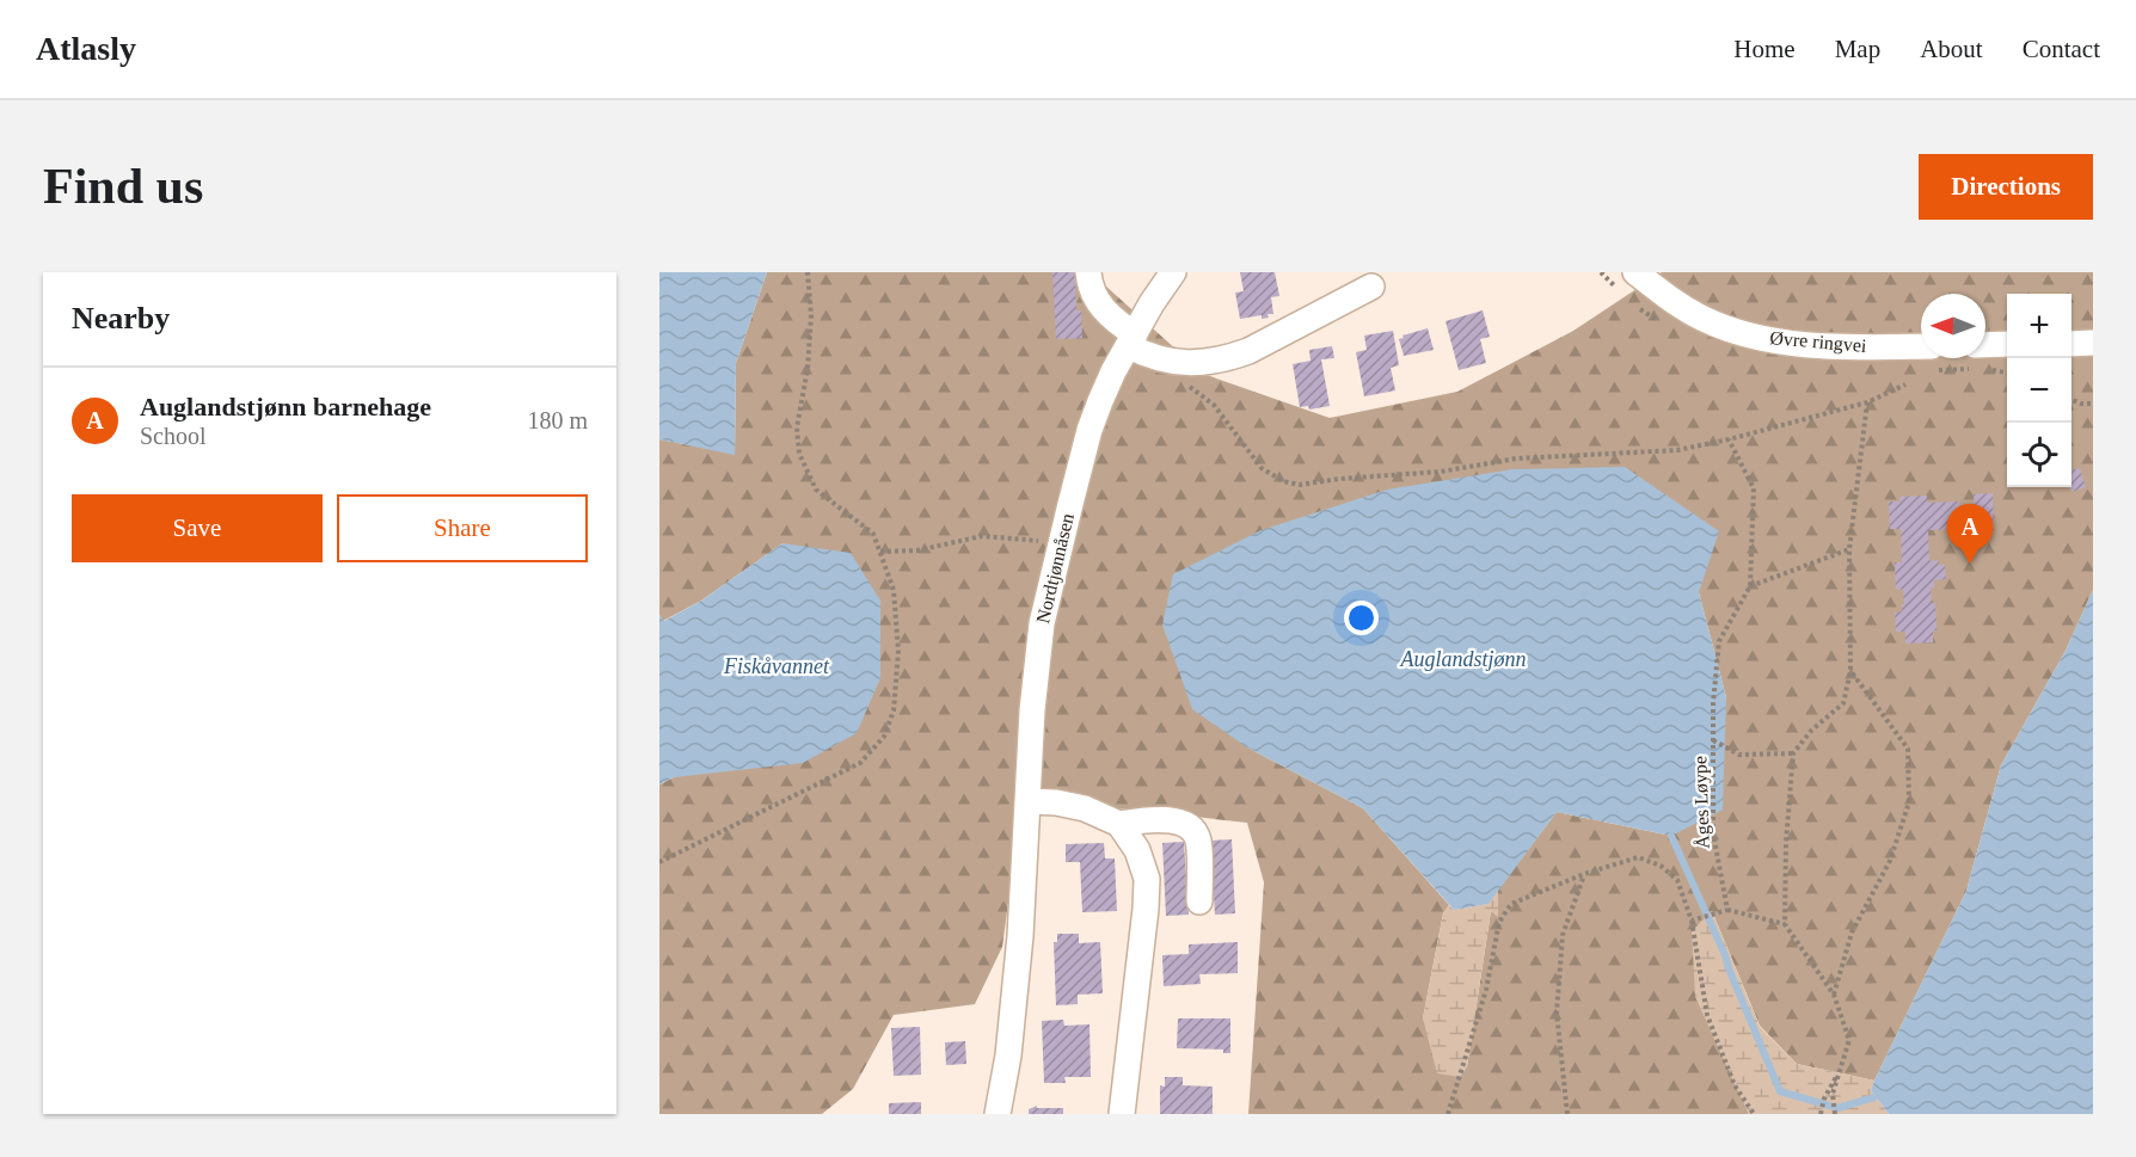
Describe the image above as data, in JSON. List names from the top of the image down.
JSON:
{
  "streets": {
    "street": ["Øvre ringvei", "Nordtjønnåsen"],
    "path": ["Åges Løype"]
  },
  "water": ["Auglandstjønn", "Fiskåvannet"],
  "north": "left",
  "page": {
    "header": "Atlasly",
    "nav": [
      "Home",
      "Map",
      "About",
      "Contact"
    ],
    "buttons": [
      "Directions",
      ["Save", "Share"]
    ],
    "title": "Find us",
    "heading": "Nearby",
    "map_buttons": ["+", "−"],
    "list": [
      {
        "mark": "A",
        "name": "Auglandstjønn barnehage",
        "note": "School",
        "value": "180 m"
      }
    ],
    "pins": "A"
  }
}
